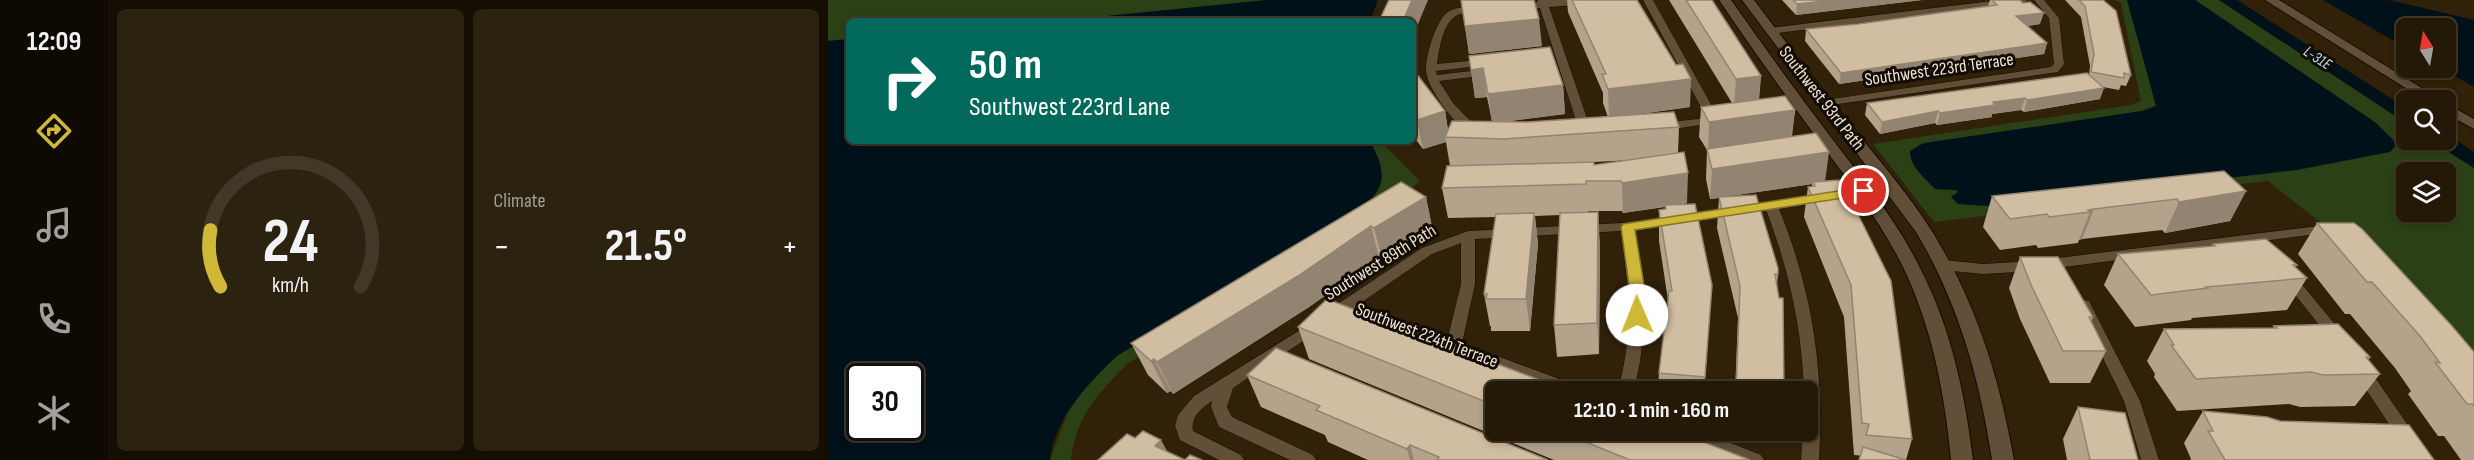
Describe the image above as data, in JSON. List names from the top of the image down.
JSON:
{
  "streets": {
    "street": [
      "Southwest 223rd Terrace",
      "Southwest 93rd Path",
      "Southwest 89th Path",
      "Southwest 224th Terrace"
    ]
  },
  "crossings": [
    ["Southwest 223rd Terrace", "Southwest 93rd Path"],
    ["Southwest 93rd Path", "Southwest 89th Path"],
    ["Southwest 89th Path", "Southwest 224th Terrace"]
  ],
  "water": ["L-31E"],
  "north": "top",
  "page": {
    "tabs": "12:09",
    "tile": "Climate",
    "turn": ["50 m", "Southwest 223rd Lane"],
    "heat": ["−", "21.5°", "+"],
    "limit": "30",
    "trip": "12:10 · 1 min · 160 m",
    "gauge": ["24", "km/h"]
  }
}
